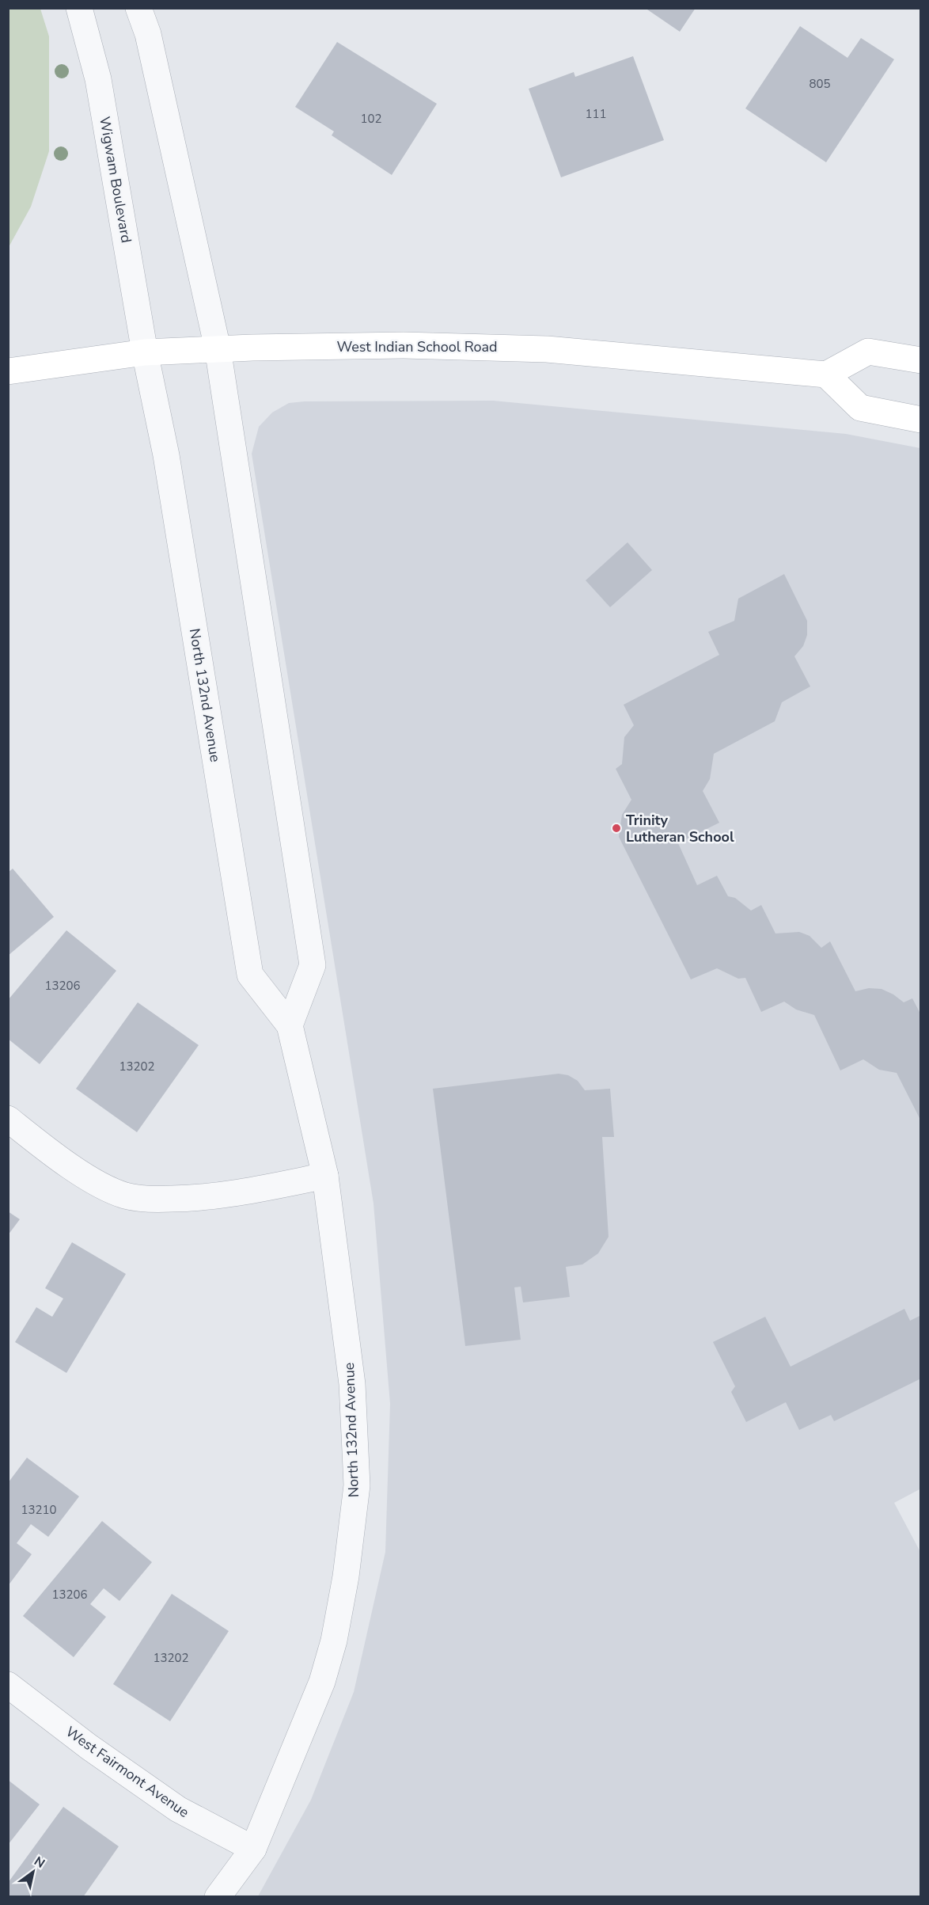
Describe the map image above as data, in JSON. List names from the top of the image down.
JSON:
{
  "streets": {
    "main road": ["West Indian School Road"],
    "street": ["Wigwam Boulevard", "North 132nd Avenue", "West Fairmont Avenue"]
  },
  "crossings": [
    ["Wigwam Boulevard", "West Indian School Road"],
    ["Wigwam Boulevard", "North 132nd Avenue"],
    ["West Indian School Road", "North 132nd Avenue"],
    ["North 132nd Avenue", "West Fairmont Avenue"]
  ],
  "places": ["Trinity Lutheran School"],
  "house_numbers": [
    "805",
    "111",
    "102",
    "13206",
    "13202",
    "13210",
    "13206",
    "13202"
  ],
  "north": "top right"
}
